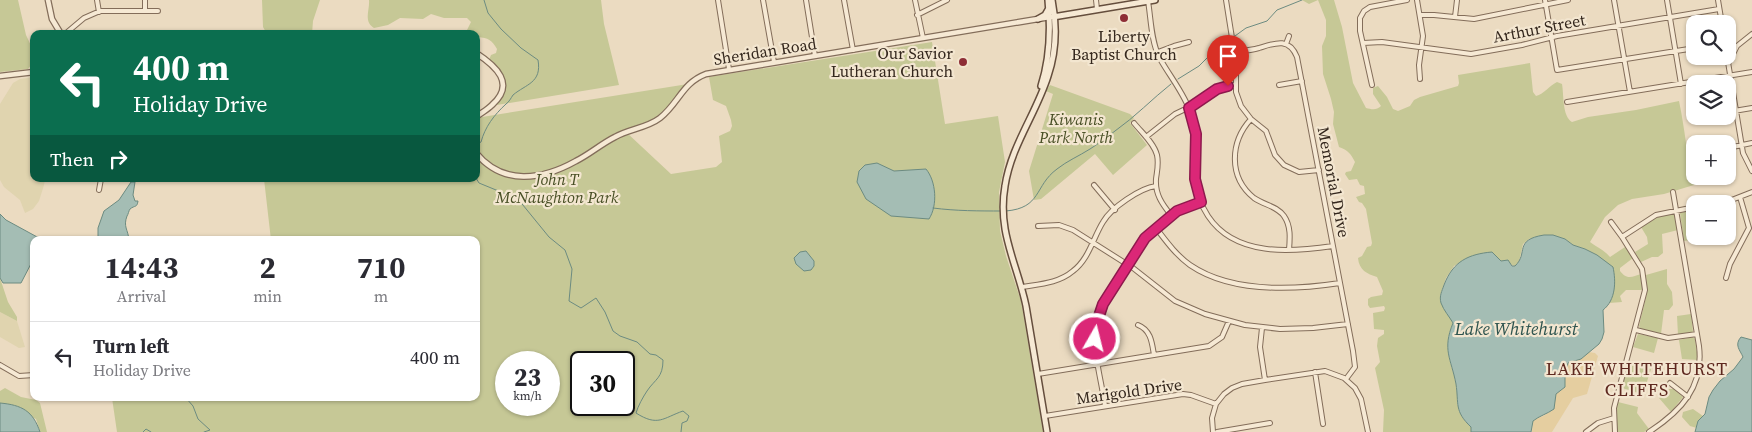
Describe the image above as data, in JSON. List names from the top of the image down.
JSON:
{
  "streets": {
    "main road": ["Sheridan Road"],
    "street": ["Arthur Street", "Memorial Drive", "Marigold Drive"]
  },
  "districts": ["LAKE WHITEHURST CLIFFS"],
  "water": ["Lake Whitehurst"],
  "parks": ["Kiwanis Park North", "John T McNaughton Park"],
  "places": ["Liberty Baptist Church", "Our Savior Lutheran Church"],
  "page": {
    "map_buttons": ["+", "−"],
    "turn": ["400 m", "Holiday Drive"],
    "then": "Then",
    "eta": [
      "14:43",
      "Arrival",
      "2",
      "min",
      "710",
      "m"
    ],
    "list": [
      {
        "name": "Turn left",
        "note": "Holiday Drive",
        "value": "400 m"
      }
    ],
    "speed": "23 km/h",
    "limit": "30"
  }
}
